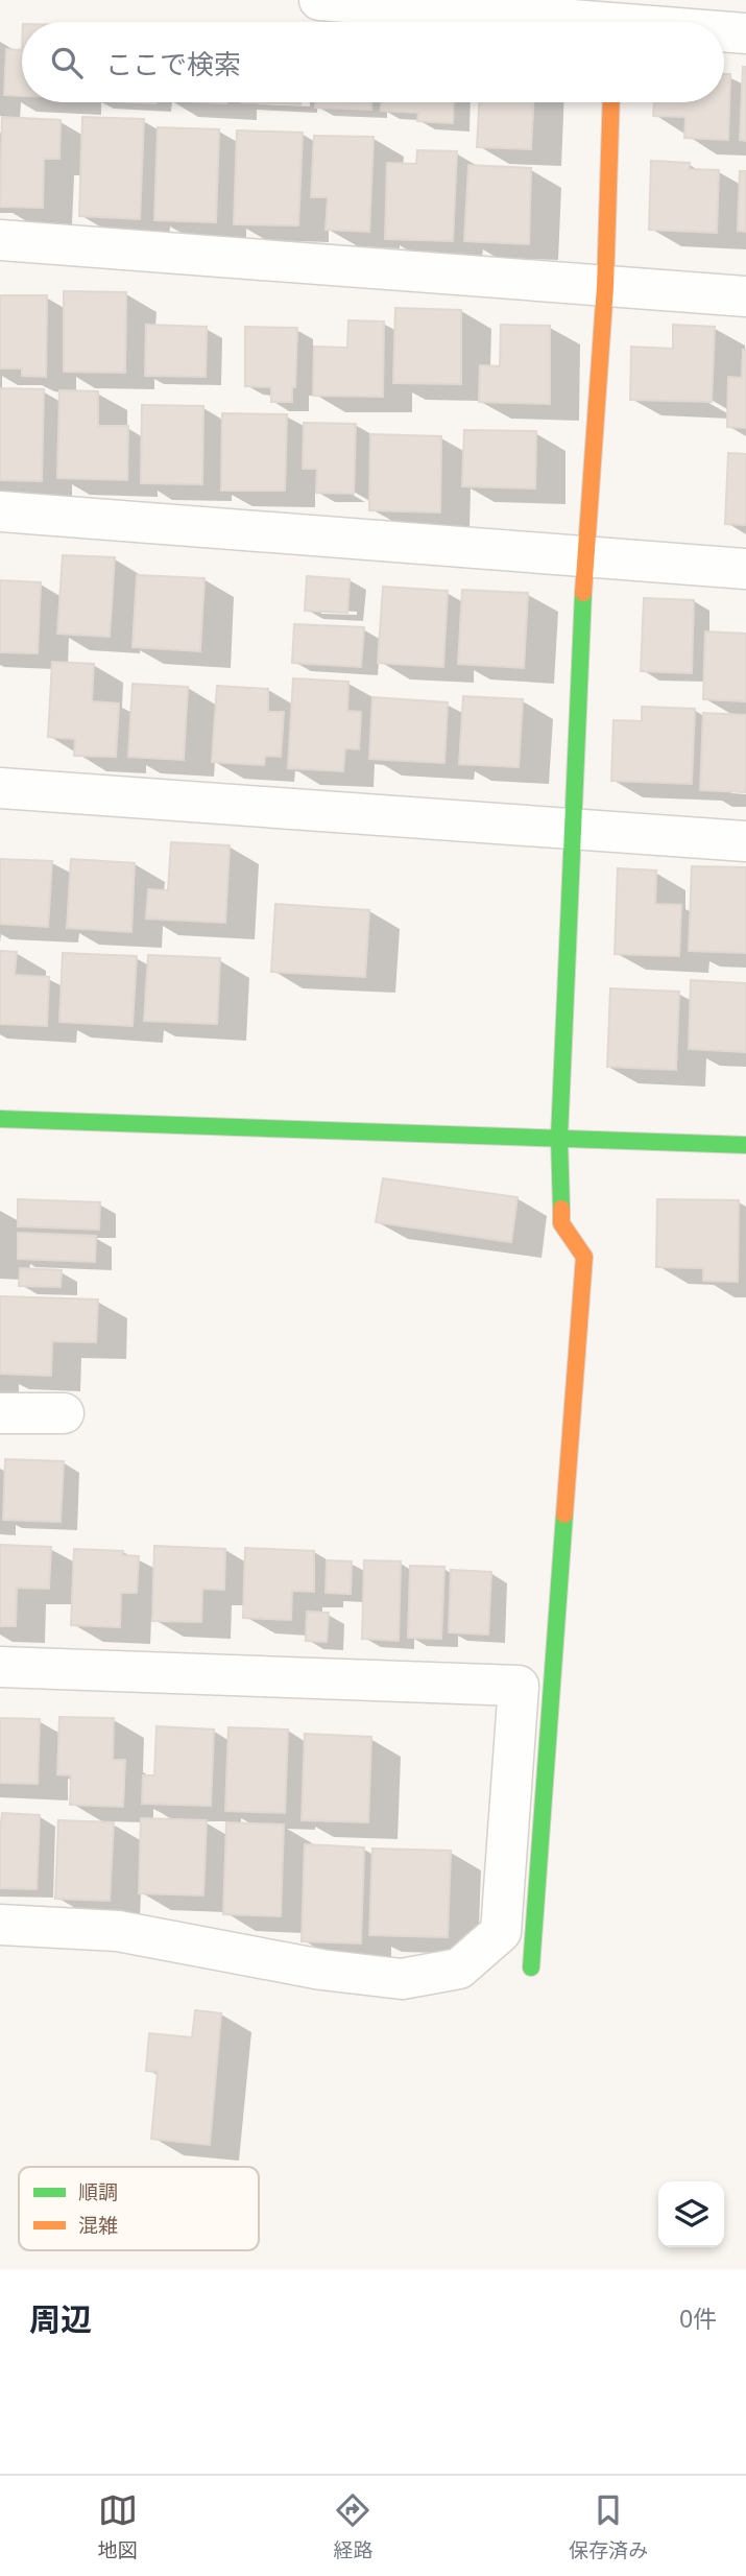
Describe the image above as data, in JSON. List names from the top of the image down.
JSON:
{
  "legend": ["順調", "混雑"],
  "page": {
    "search": "ここで検索",
    "heading": ["周辺", "0件"],
    "nav": ["地図", "経路", "保存済み"]
  }
}
